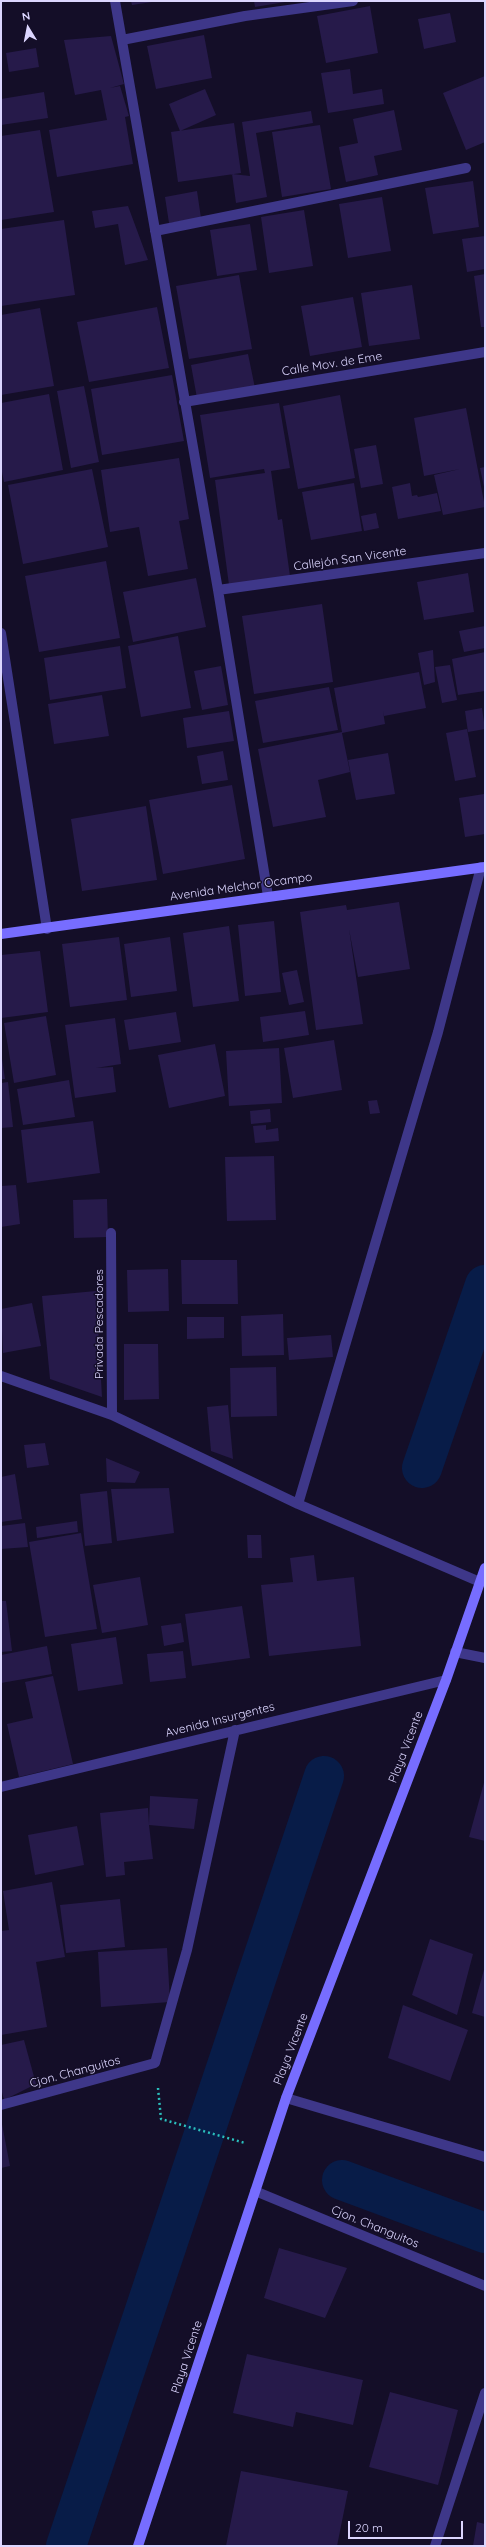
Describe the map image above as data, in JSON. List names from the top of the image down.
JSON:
{
  "streets": {
    "street": [
      "Calle Mov. de Eme",
      "Callejón San Vicente",
      "Avenida Melchor Ocampo",
      "Privada Pescadores",
      "Avenida Insurgentes",
      "Playa Vicente",
      "Cjon. Changuitos"
    ]
  },
  "crossings": [
    ["Avenida Insurgentes", "Playa Vicente"],
    ["Playa Vicente", "Cjon. Changuitos"]
  ],
  "scale_bar": "20 m",
  "north": "top"
}
